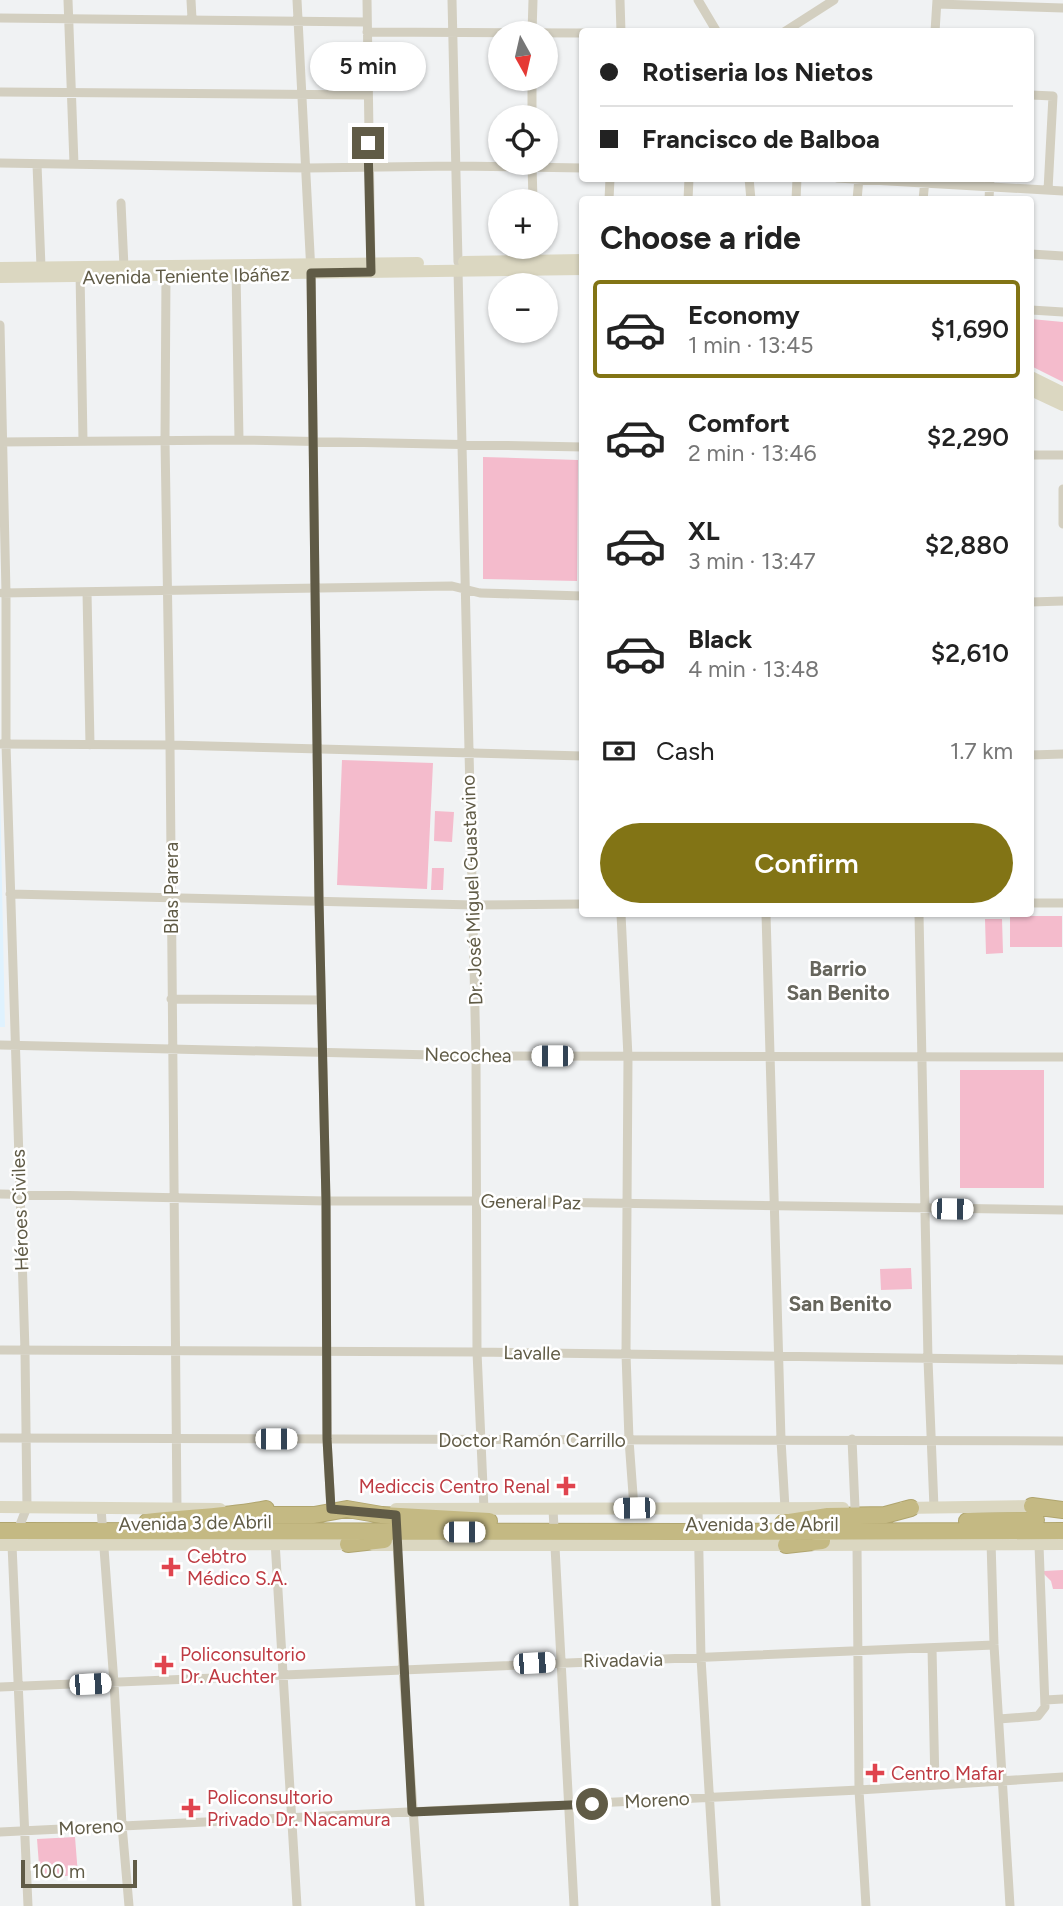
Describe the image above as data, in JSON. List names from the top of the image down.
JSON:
{
  "streets": {
    "highway": ["Avenida 3 de Abril"],
    "main road": ["Avenida Teniente Ibáñez"],
    "street": [
      "Blas Parera",
      "Dr. José Miguel Guastavino",
      "Necochea",
      "General Paz",
      "Héroes Civiles",
      "Lavalle",
      "Doctor Ramón Carrillo",
      "Rivadavia",
      "Moreno"
    ]
  },
  "crossings": [
    ["Avenida Teniente Ibáñez", "Blas Parera"],
    ["Avenida Teniente Ibáñez", "Dr. José Miguel Guastavino"],
    ["Blas Parera", "Necochea"],
    ["Blas Parera", "General Paz"],
    ["Blas Parera", "Lavalle"],
    ["Blas Parera", "Doctor Ramón Carrillo"],
    ["Blas Parera", "Avenida 3 de Abril"],
    ["Dr. José Miguel Guastavino", "Necochea"],
    ["Dr. José Miguel Guastavino", "General Paz"],
    ["Dr. José Miguel Guastavino", "Lavalle"],
    ["Dr. José Miguel Guastavino", "Doctor Ramón Carrillo"],
    ["Dr. José Miguel Guastavino", "Avenida 3 de Abril"],
    ["Necochea", "Héroes Civiles"],
    ["General Paz", "Héroes Civiles"],
    ["Héroes Civiles", "Lavalle"],
    ["Héroes Civiles", "Doctor Ramón Carrillo"],
    ["Héroes Civiles", "Avenida 3 de Abril"],
    ["Héroes Civiles", "Rivadavia"],
    ["Héroes Civiles", "Moreno"]
  ],
  "districts": ["Barrio San Benito", "San Benito"],
  "places": {
    "health": [
      "Mediccis Centro Renal",
      "Cebtro Médico S.A.",
      "Policonsultorio Dr. Auchter",
      "Centro Mafar",
      "Policonsultorio Privado Dr. Nacamura"
    ]
  },
  "scale_bar": "100 m",
  "north": "bottom",
  "page": {
    "map_buttons": ["+", "−"],
    "banner": ["Rotiseria los Nietos", "Francisco de Balboa"],
    "bubble": "5 min",
    "heading": "Choose a ride",
    "list": [
      {
        "name": "Economy",
        "note": "1 min · 13:45",
        "value": "$1,690"
      },
      {
        "name": "Comfort",
        "note": "2 min · 13:46",
        "value": "$2,290"
      },
      {
        "name": "XL",
        "note": "3 min · 13:47",
        "value": "$2,880"
      },
      {
        "name": "Black",
        "note": "4 min · 13:48",
        "value": "$2,610"
      }
    ],
    "pay": ["Cash", "1.7 km"],
    "buttons": "Confirm",
    "scale": "100 m"
  }
}
